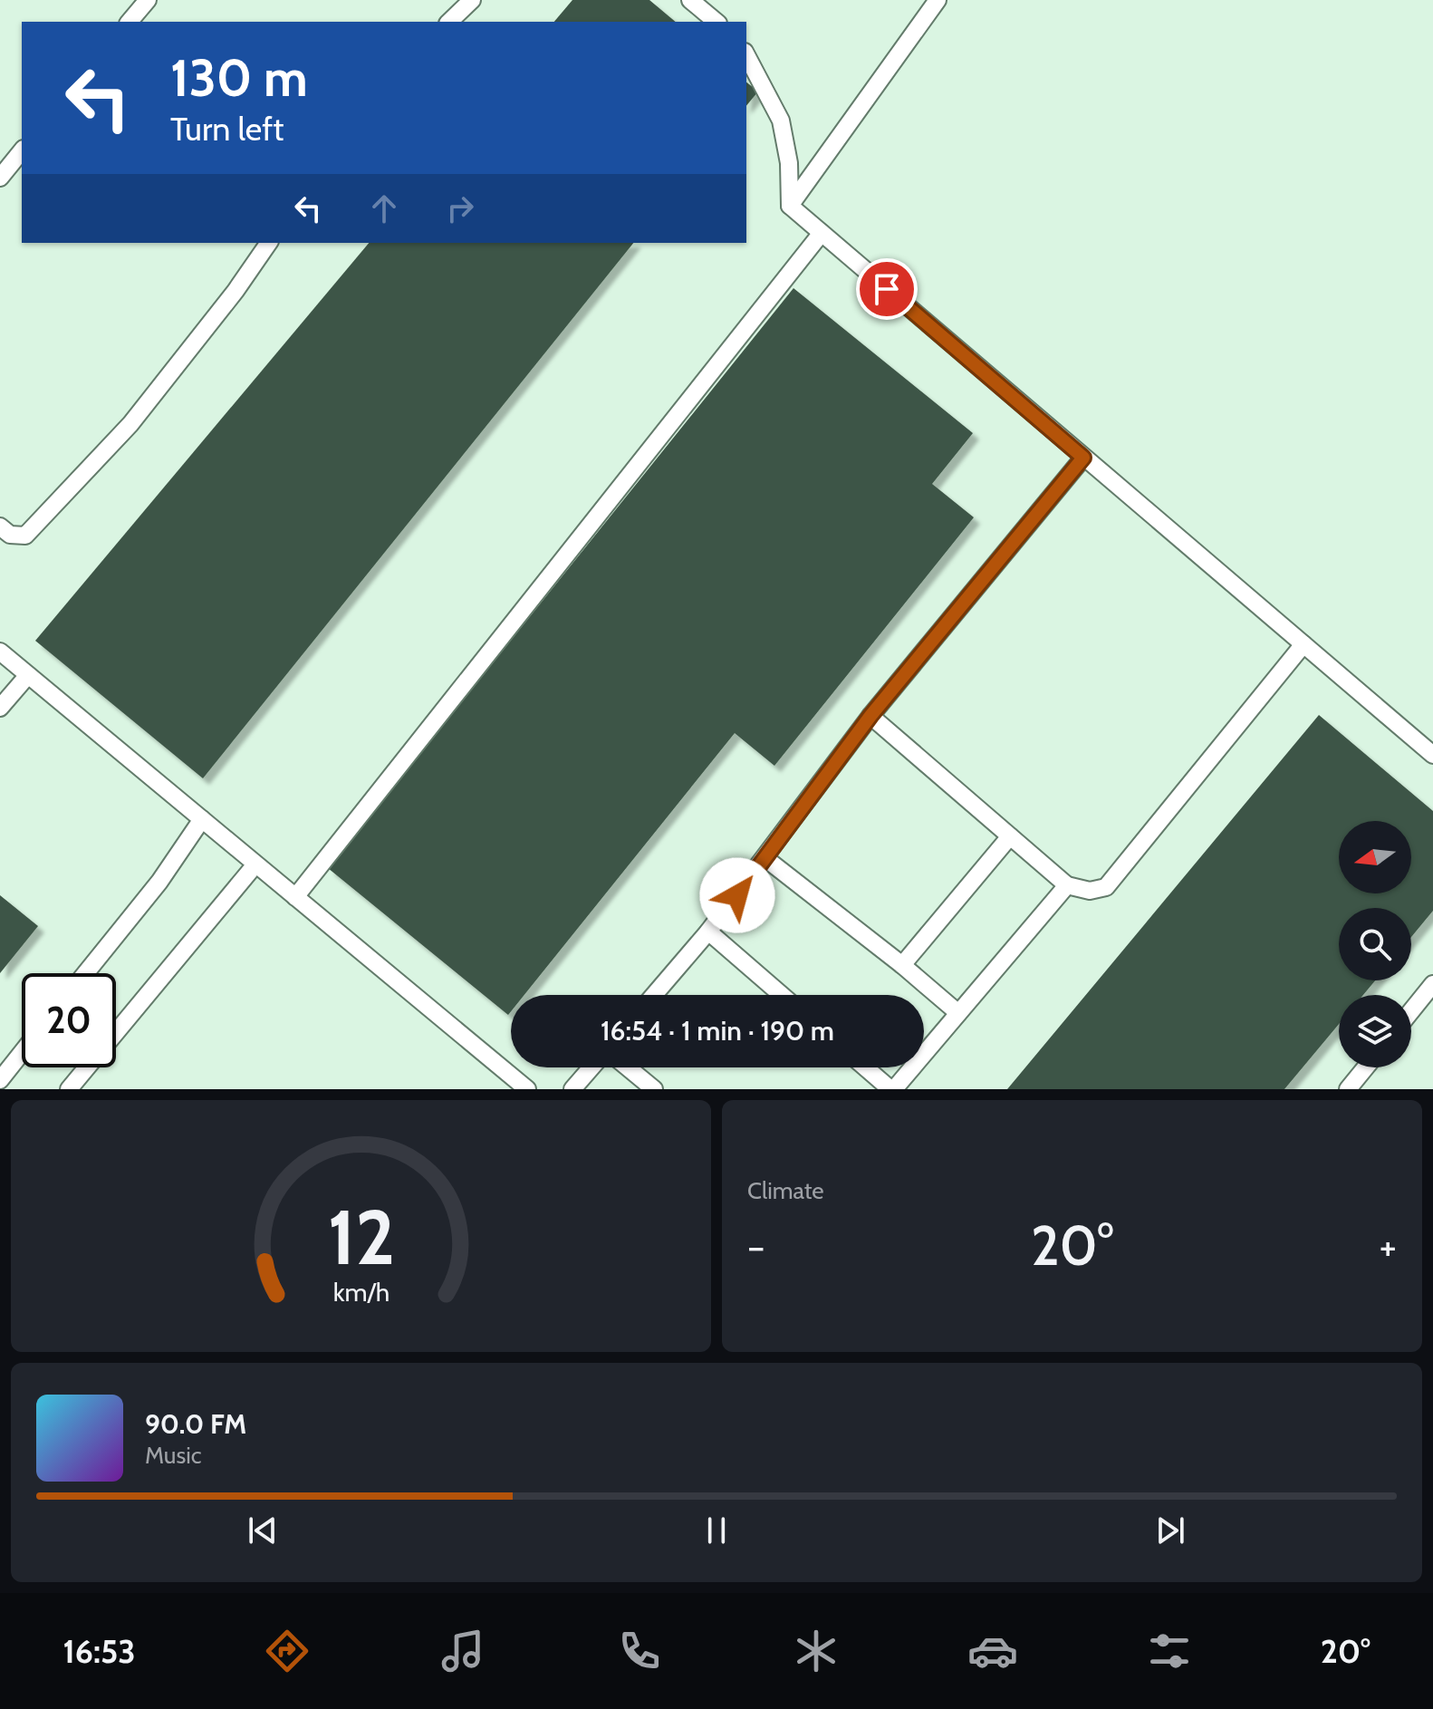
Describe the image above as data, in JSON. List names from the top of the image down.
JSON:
{
  "north": "left",
  "page": {
    "turn": ["130 m", "Turn left"],
    "limit": "20",
    "trip": "16:54 · 1 min · 190 m",
    "tile": "Climate",
    "heat": ["−", "20°", "+"],
    "song": ["90.0 FM", "Music"],
    "tabs": ["16:53", "20°"],
    "gauge": ["12", "km/h"]
  }
}
